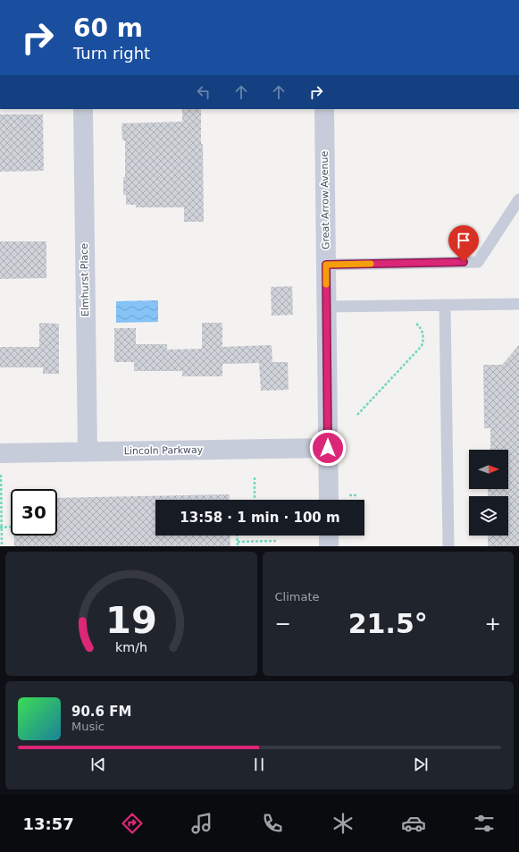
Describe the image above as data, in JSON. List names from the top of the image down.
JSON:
{
  "streets": {
    "street": ["Great Arrow Avenue", "Elmhurst Place", "Lincoln Parkway"]
  },
  "crossings": [
    ["Great Arrow Avenue", "Lincoln Parkway"],
    ["Elmhurst Place", "Lincoln Parkway"]
  ],
  "north": "right",
  "page": {
    "turn": ["60 m", "Turn right"],
    "limit": "30",
    "trip": "13:58 · 1 min · 100 m",
    "tile": "Climate",
    "heat": ["−", "21.5°", "+"],
    "song": ["90.6 FM", "Music"],
    "tabs": "13:57",
    "gauge": ["19", "km/h"]
  }
}
